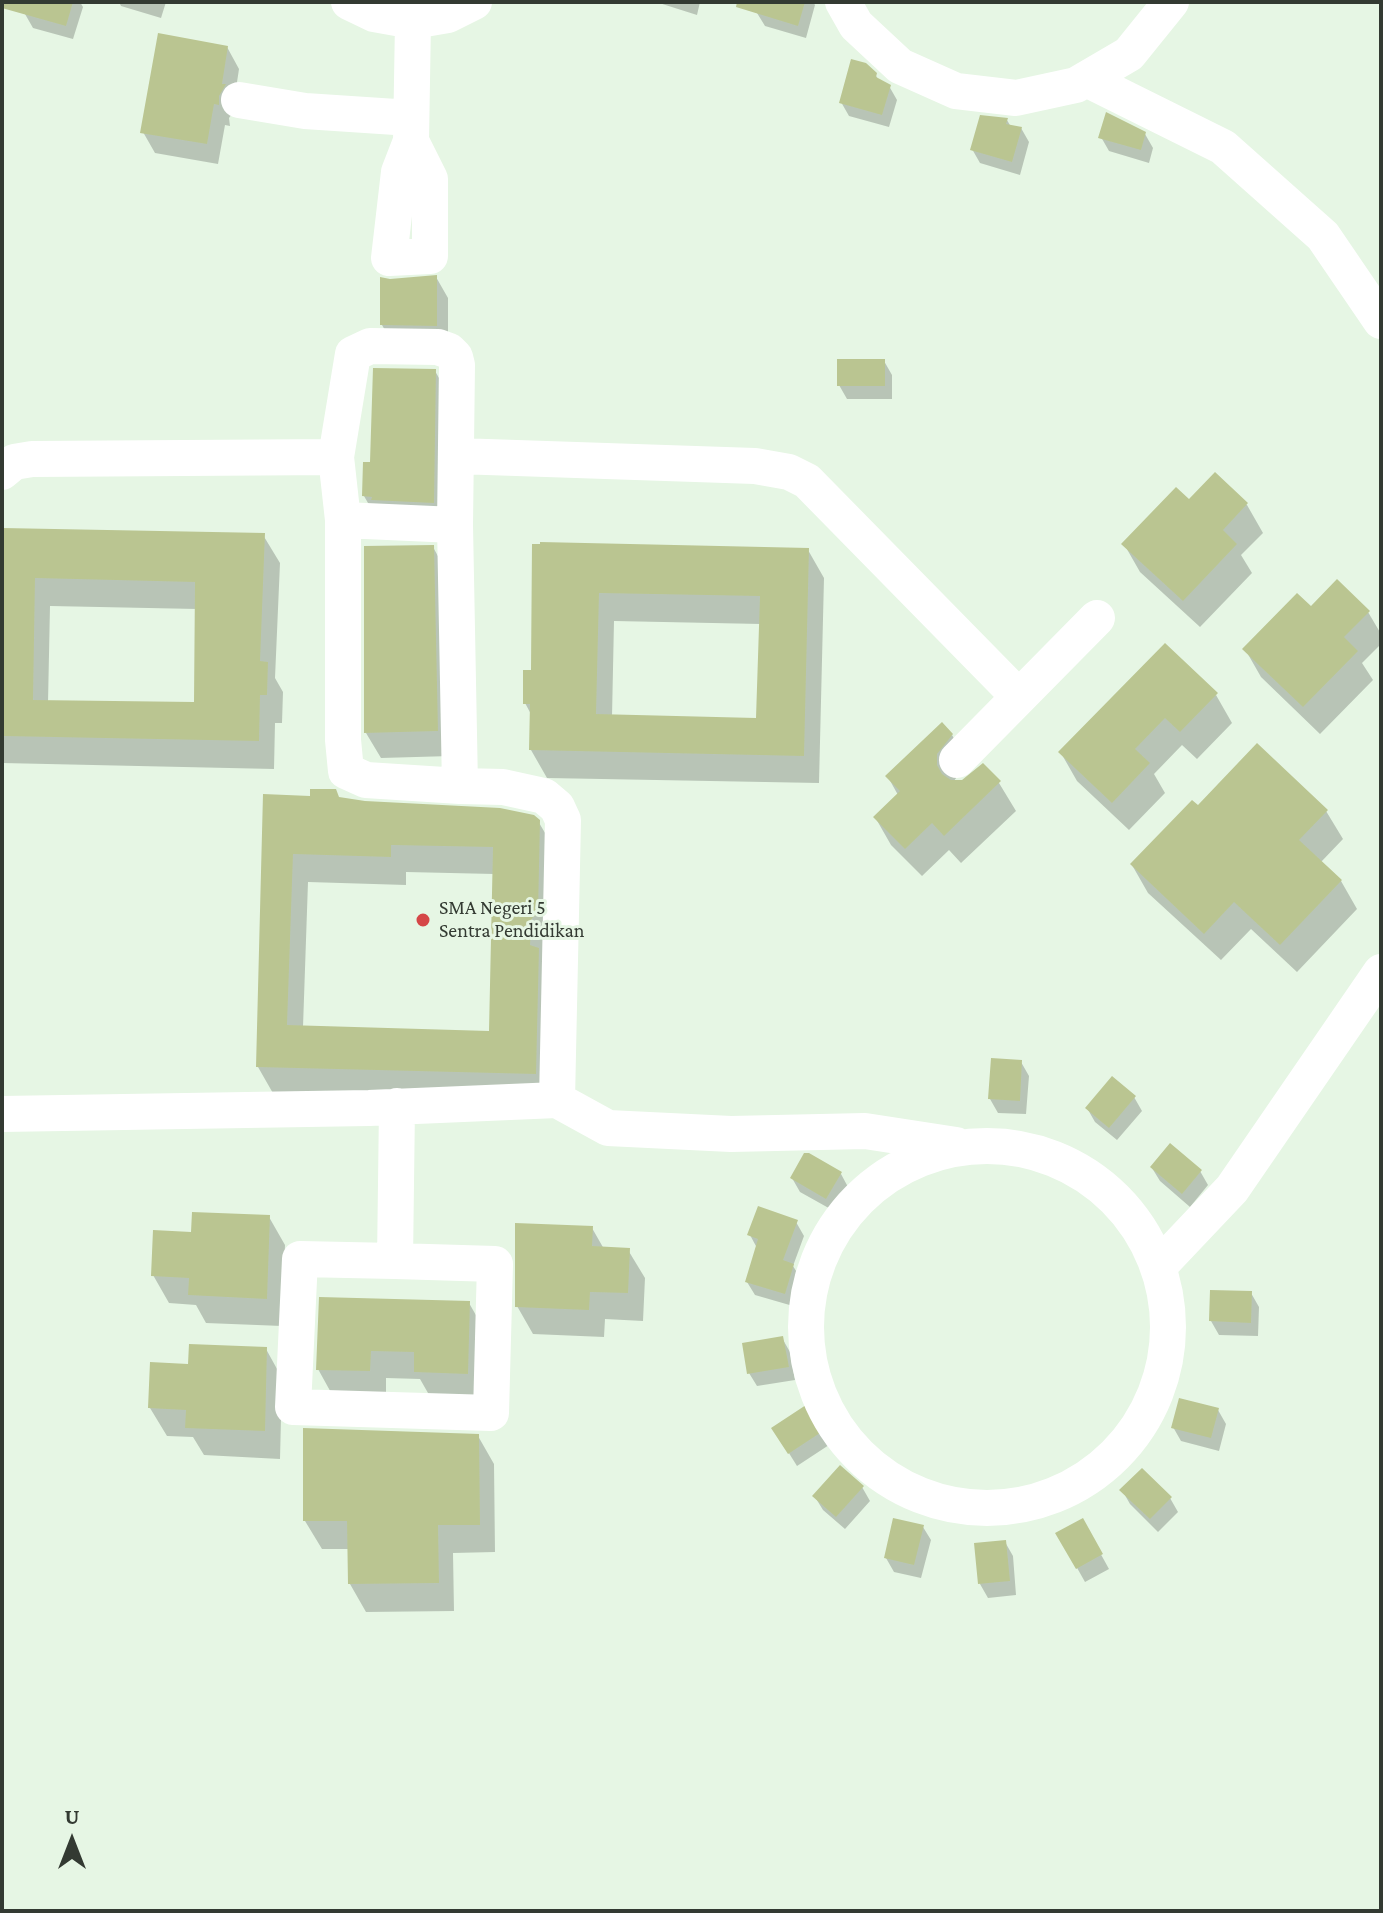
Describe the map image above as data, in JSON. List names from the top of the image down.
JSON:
{
  "places": ["SMA Negeri 5 Sentra Pendidikan"],
  "north": "top"
}
